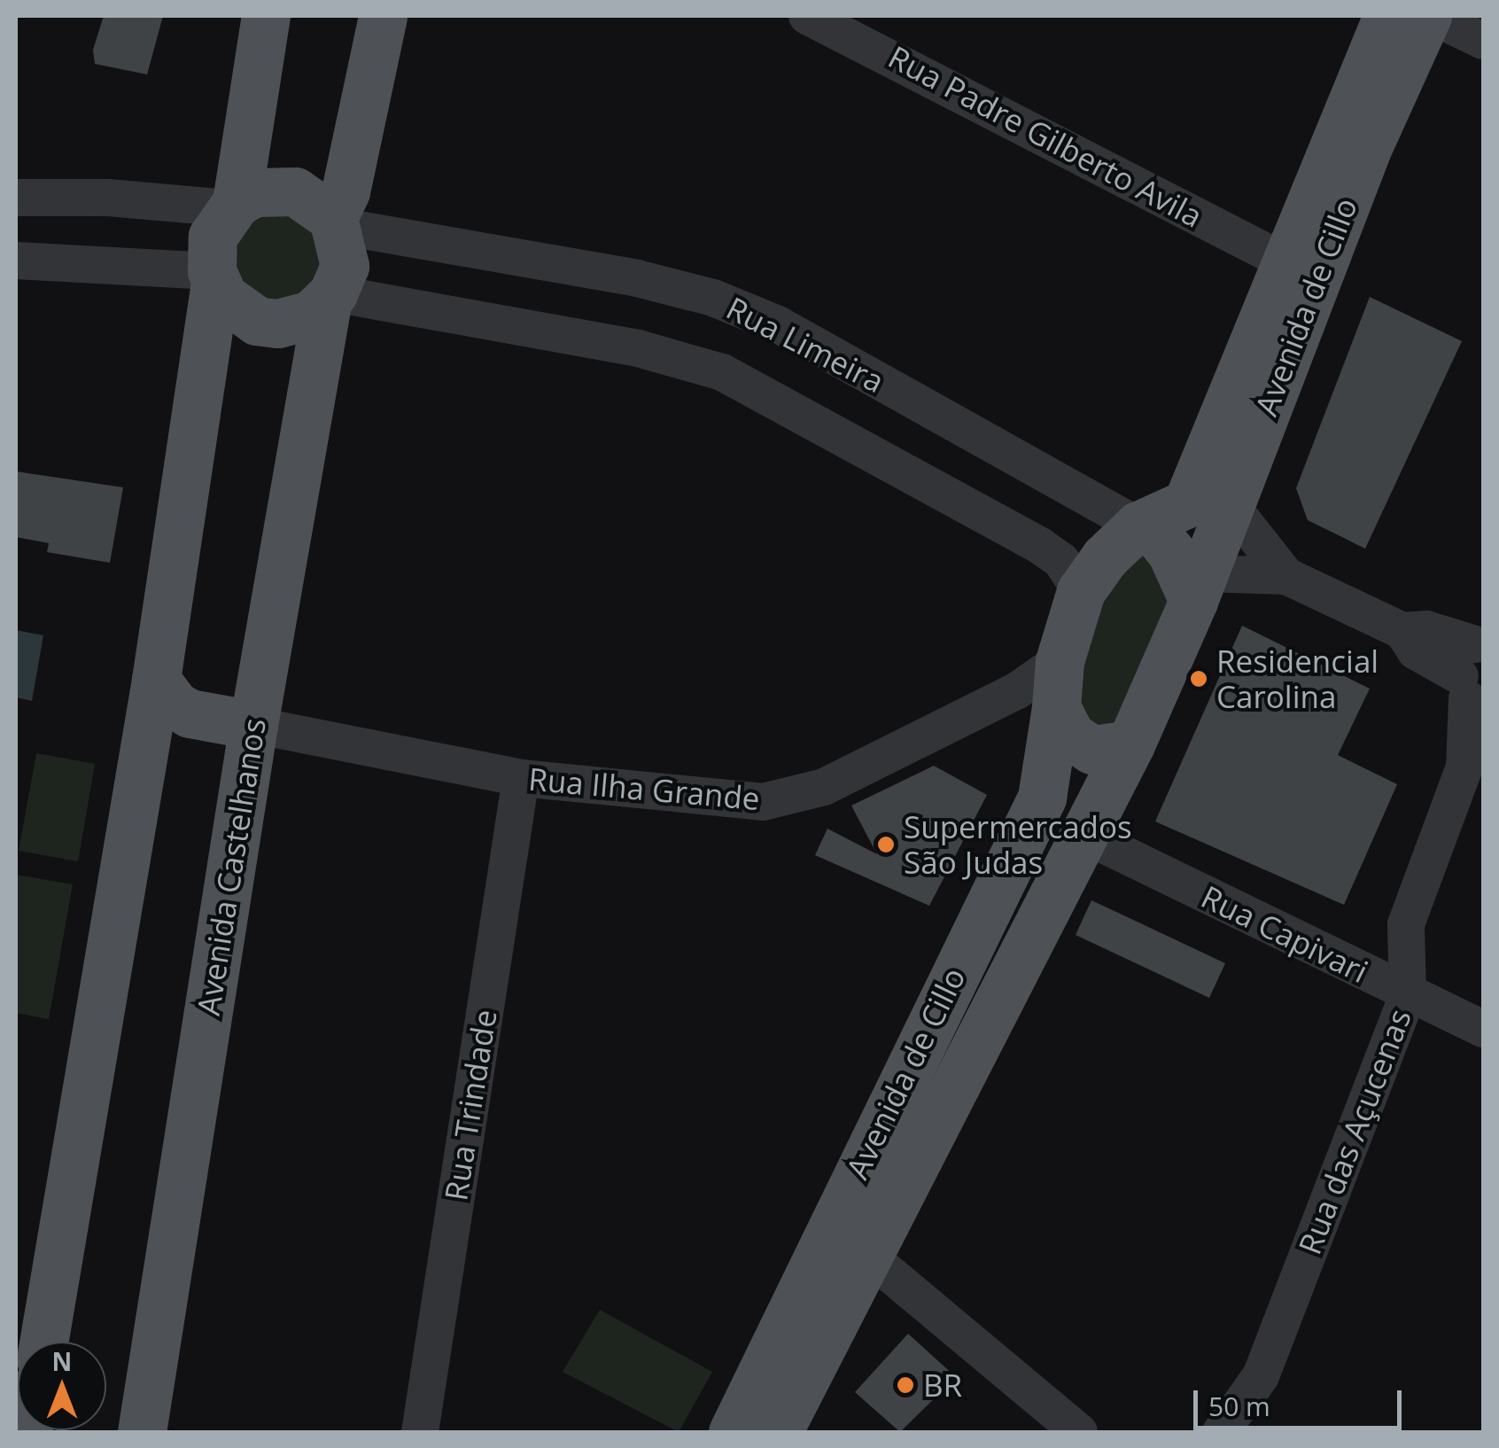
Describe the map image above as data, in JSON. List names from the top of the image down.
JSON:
{
  "streets": {
    "main road": ["Avenida de Cillo", "Avenida Castelhanos"],
    "street": [
      "Rua Padre Gilberto Avila",
      "Rua Limeira",
      "Rua Ilha Grande",
      "Rua Capivari",
      "Rua Trindade",
      "Rua das Açucenas"
    ]
  },
  "crossings": [
    ["Rua Padre Gilberto Avila", "Avenida de Cillo"],
    ["Avenida de Cillo", "Rua Limeira"],
    ["Avenida de Cillo", "Rua Ilha Grande"],
    ["Avenida de Cillo", "Rua Capivari"],
    ["Rua Limeira", "Avenida Castelhanos"],
    ["Rua Ilha Grande", "Avenida Castelhanos"],
    ["Rua Ilha Grande", "Rua Trindade"],
    ["Rua Capivari", "Rua das Açucenas"]
  ],
  "places": ["Residencial Carolina", "Supermercados São Judas", "BR"],
  "scale_bar": "50 m",
  "north": "top"
}
